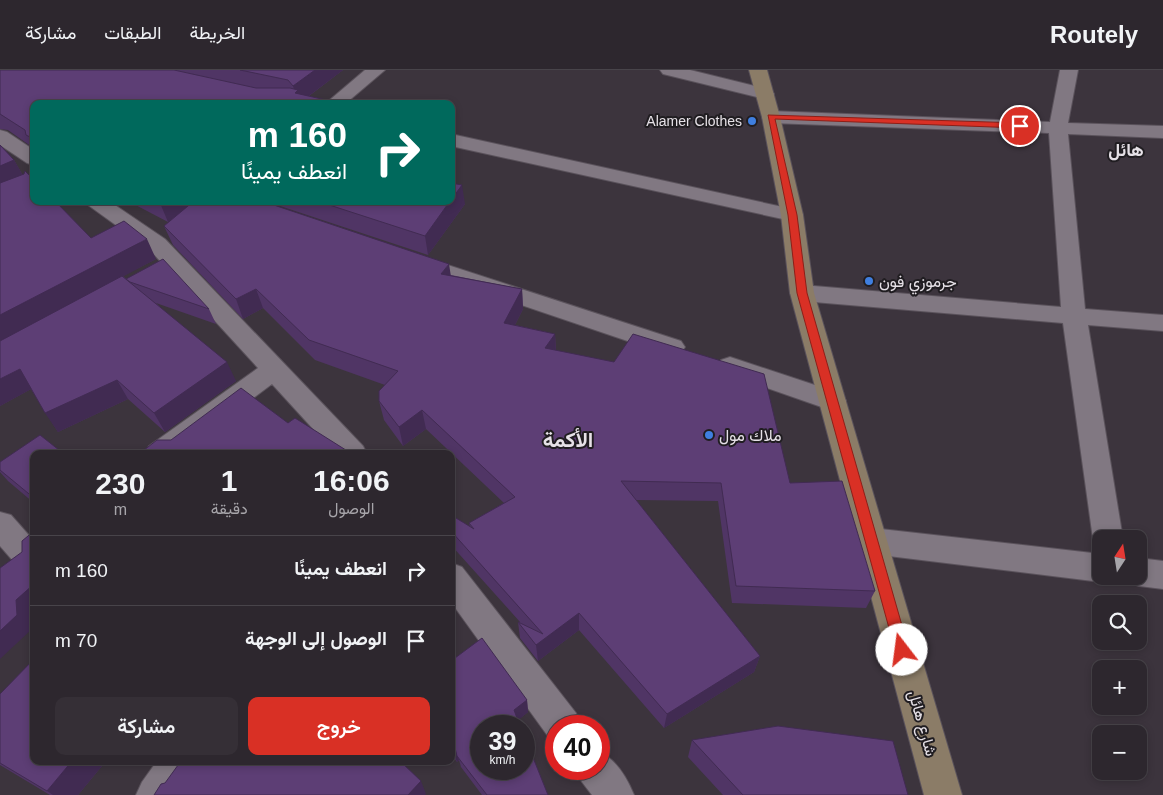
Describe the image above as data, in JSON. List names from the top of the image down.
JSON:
{
  "streets": {
    "street": ["شارع هائل"]
  },
  "districts": ["هائل", "الأكمة"],
  "places": ["Alamer Clothes", "جرموزي فون", "ملاك مول"],
  "north": "top",
  "page": {
    "header": "Routely",
    "nav": ["الخريطة", "الطبقات", "مشاركة"],
    "turn": ["160 m", "انعطف يمينًا"],
    "eta": [
      "16:06",
      "الوصول",
      "1",
      "دقيقة",
      "230",
      "m"
    ],
    "map_buttons": ["+", "−"],
    "list": [
      {
        "name": "انعطف يمينًا",
        "value": "160 m"
      },
      {
        "name": "الوصول إلى الوجهة",
        "value": "70 m"
      }
    ],
    "buttons": ["خروج", "مشاركة"],
    "speed": "39 km/h",
    "limit": "40"
  }
}
